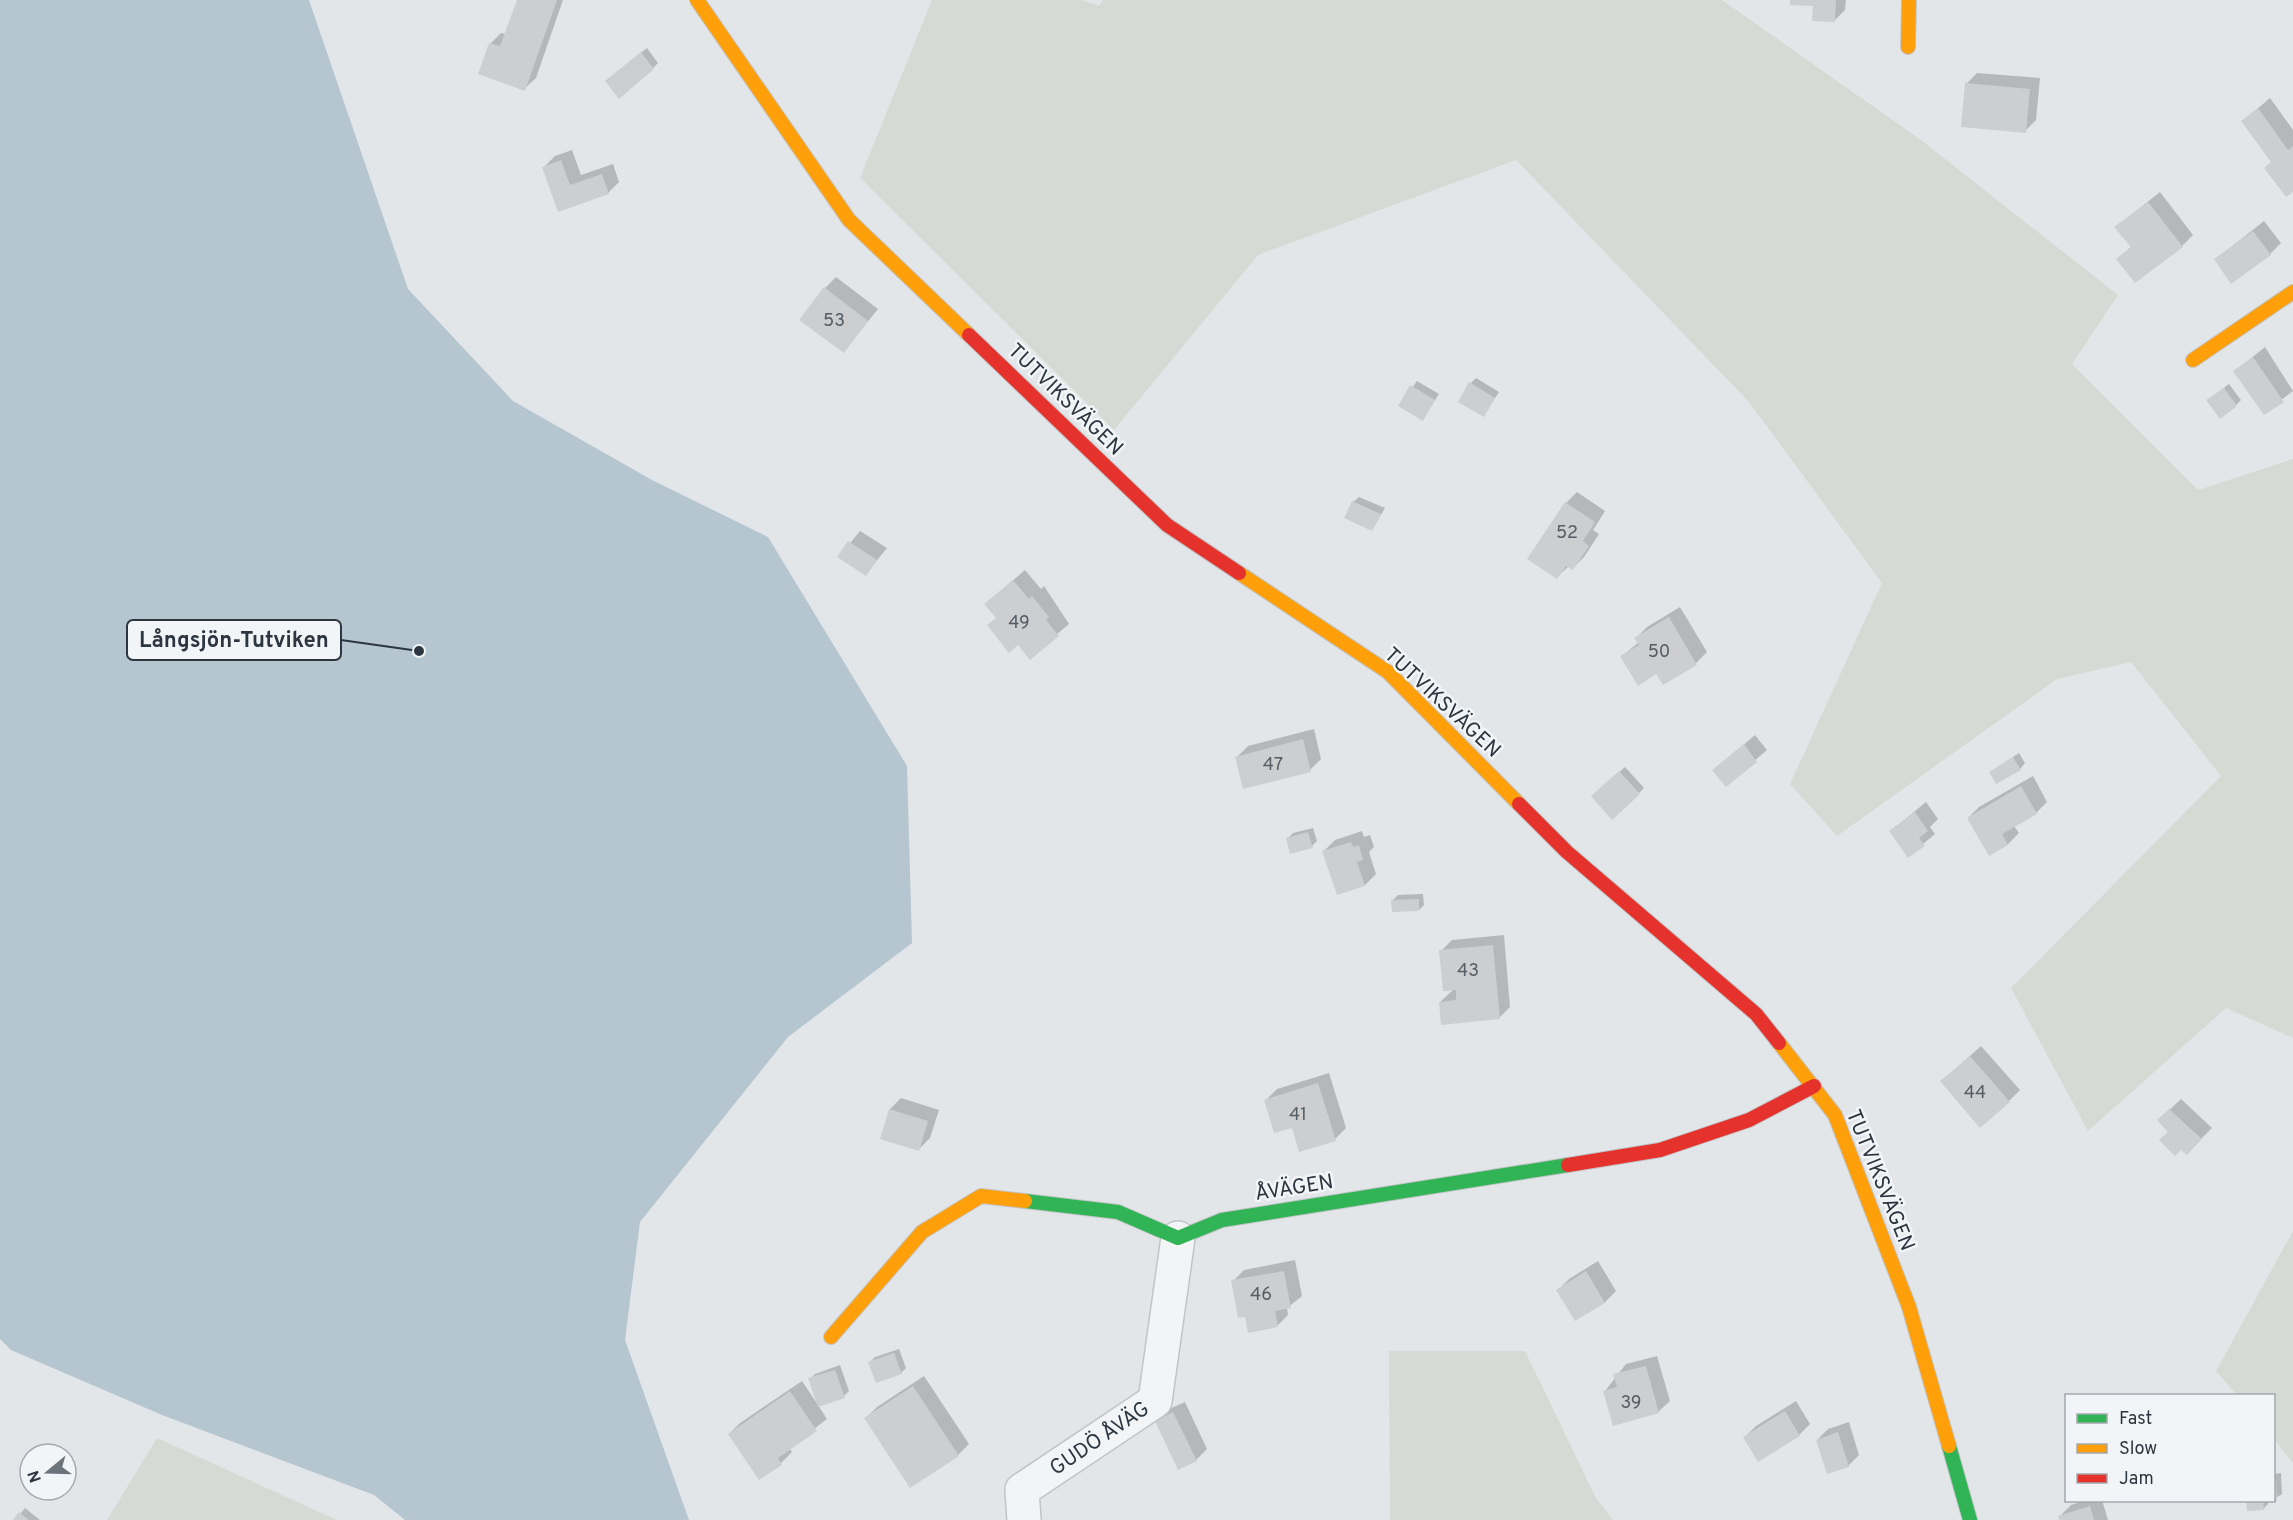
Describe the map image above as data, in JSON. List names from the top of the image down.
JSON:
{
  "streets": {
    "street": ["TUTVIKSVÄGEN", "ÅVÄGEN", "GUDÖ ÅVÄG"]
  },
  "crossings": [
    ["TUTVIKSVÄGEN", "ÅVÄGEN"],
    ["ÅVÄGEN", "GUDÖ ÅVÄG"]
  ],
  "places": ["Långsjön-Tutviken"],
  "house_numbers": [
    "53",
    "52",
    "49",
    "50",
    "47",
    "43",
    "44",
    "41",
    "46",
    "39"
  ],
  "legend": ["Fast", "Slow", "Jam"],
  "north": "left"
}
